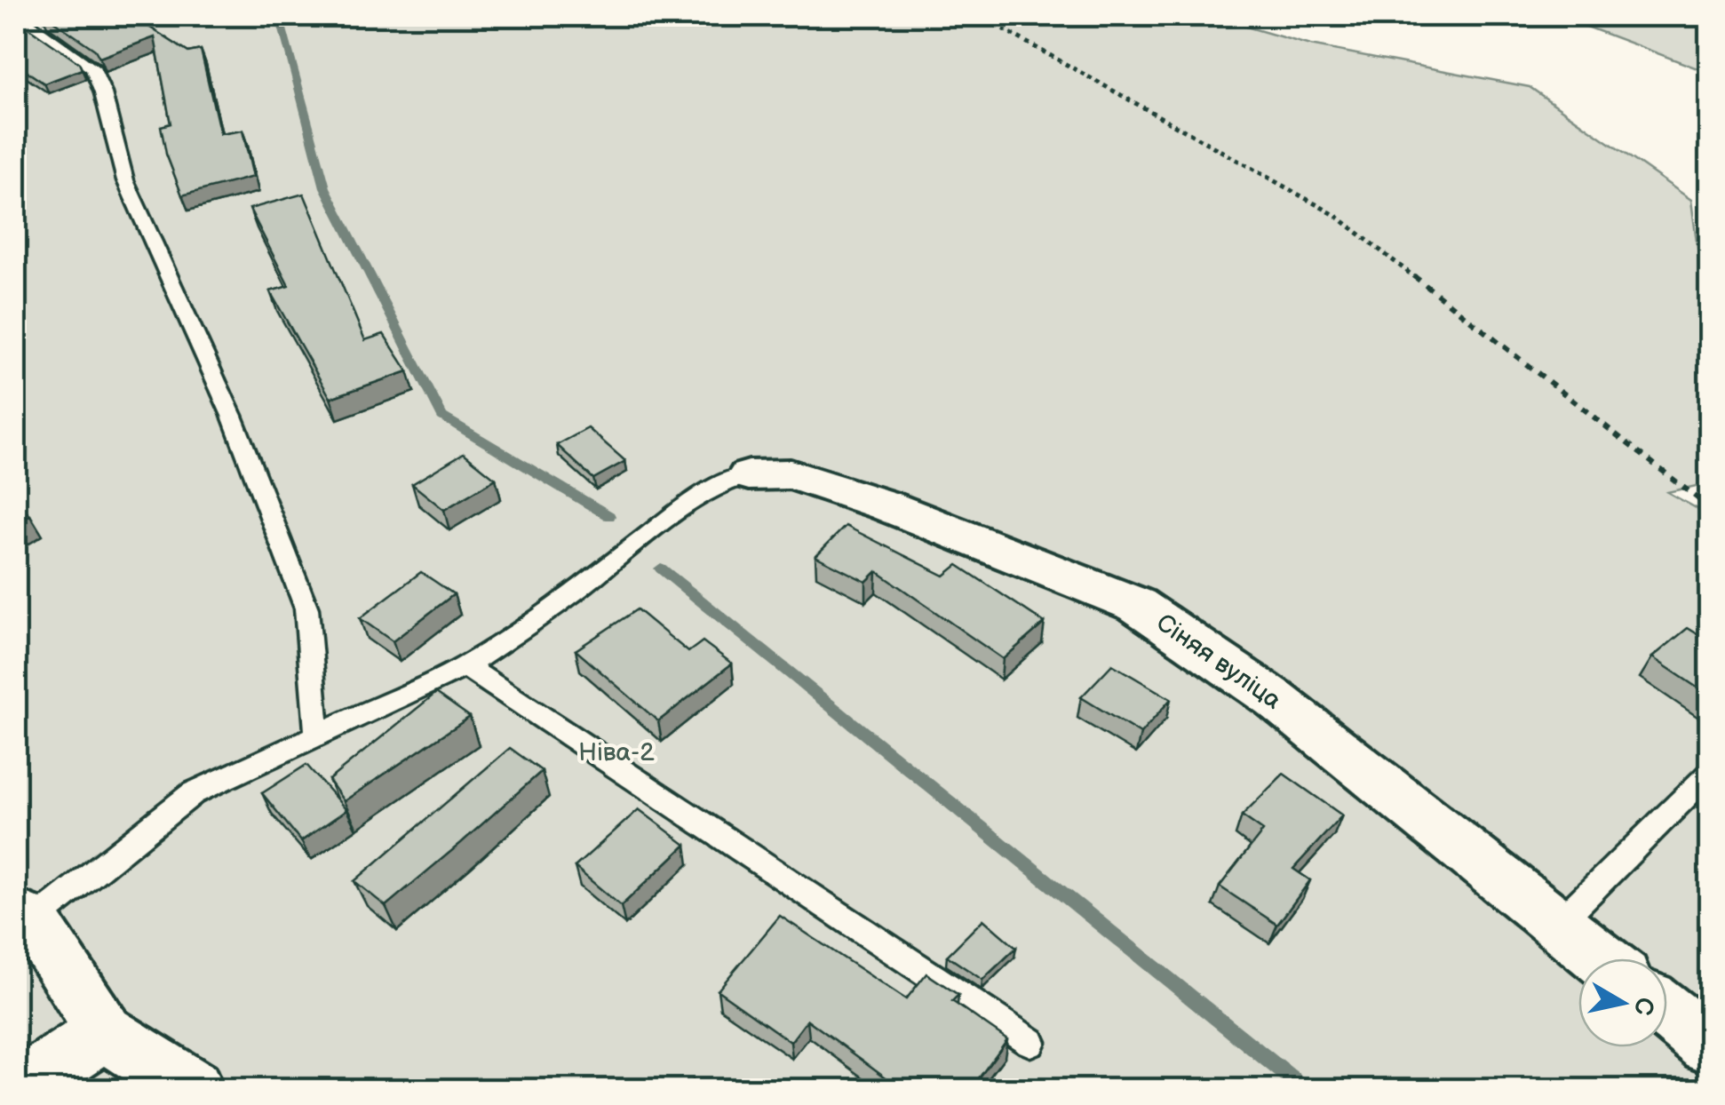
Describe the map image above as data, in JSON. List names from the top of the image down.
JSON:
{
  "streets": {
    "street": ["Сіняя вуліца"]
  },
  "parks": ["Ніва-2"],
  "north": "right"
}
